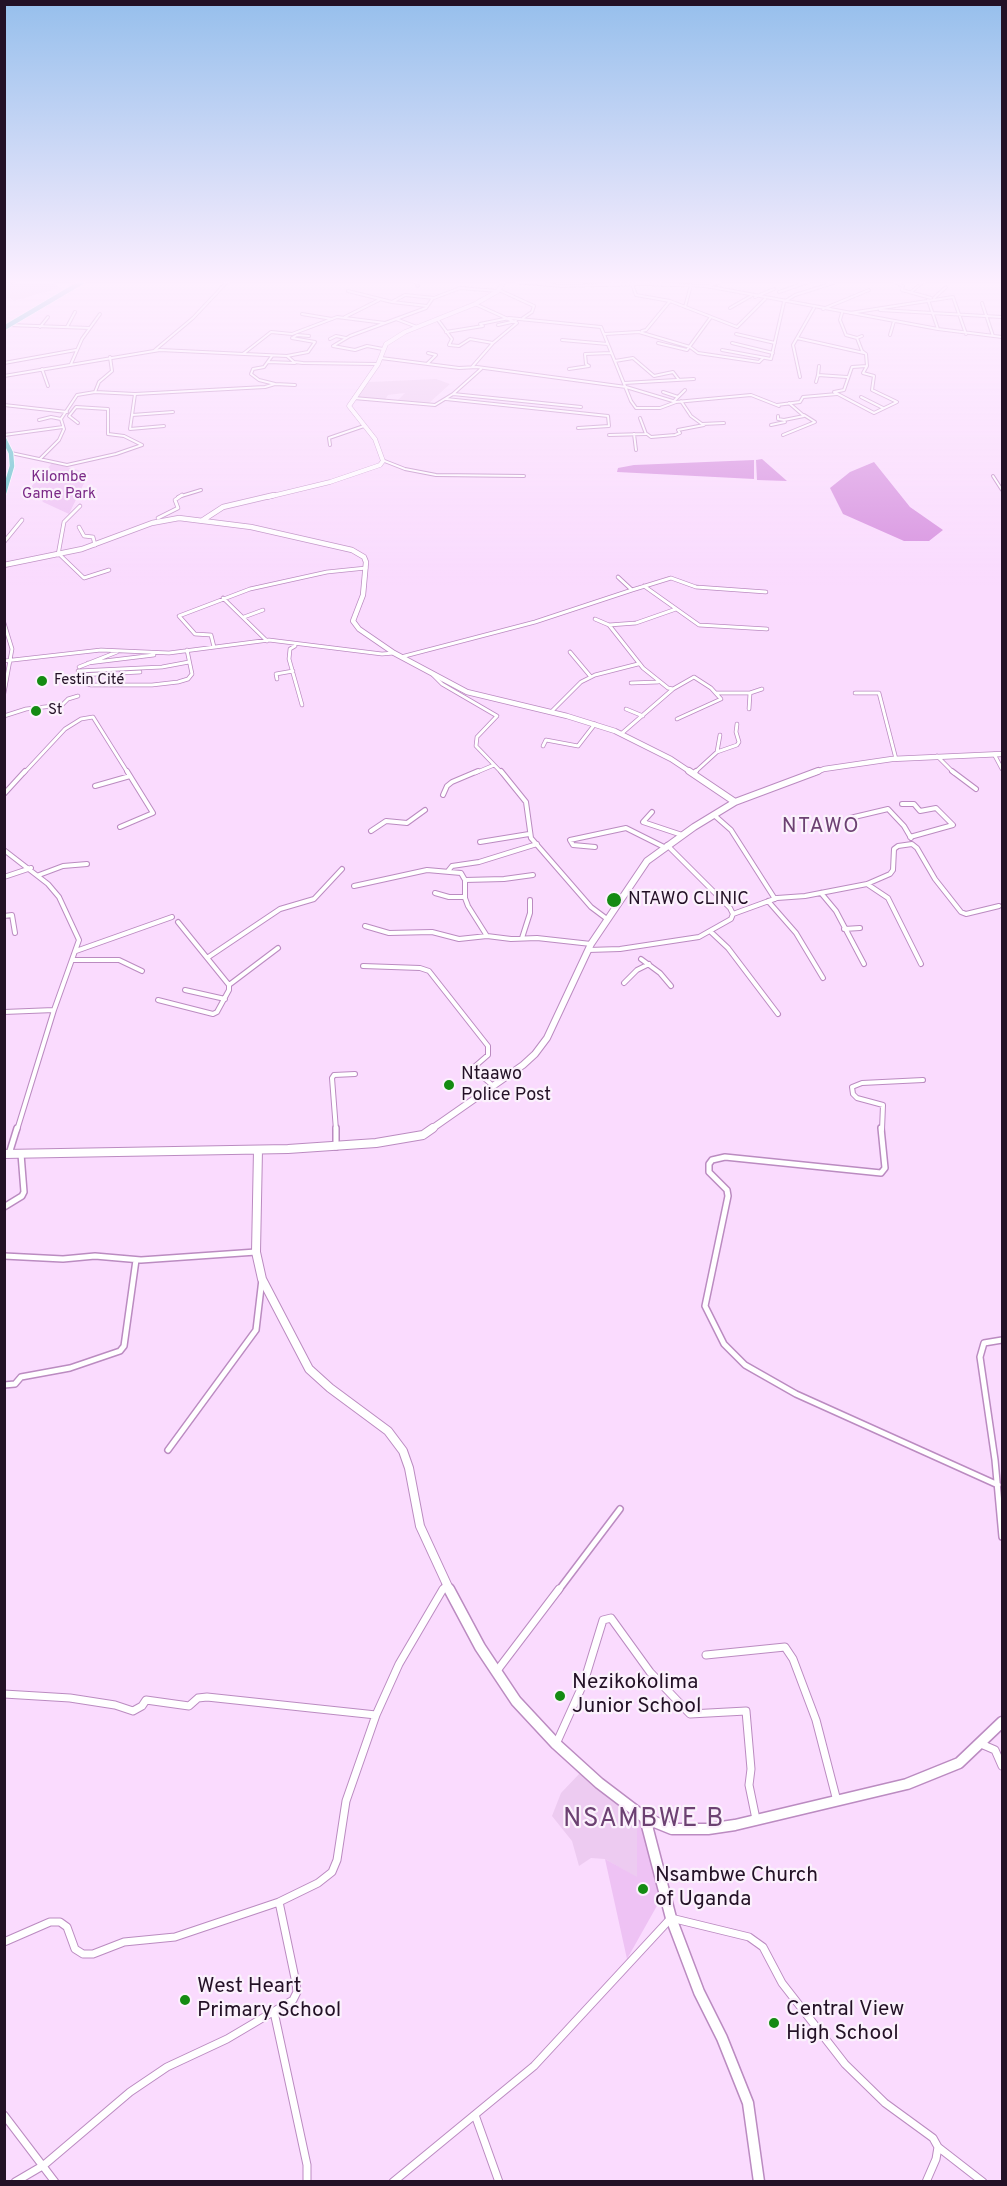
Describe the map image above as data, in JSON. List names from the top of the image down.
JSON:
{
  "districts": ["NTAWO", "NSAMBWE B"],
  "parks": ["Kilombe Game Park"],
  "places": [
    "Festin Cité",
    "St",
    "NTAWO CLINIC",
    "Ntaawo Police Post",
    "Nezikokolima Junior School",
    "Nsambwe Church of Uganda",
    "West Heart Primary School",
    "Central View High School"
  ]
}
